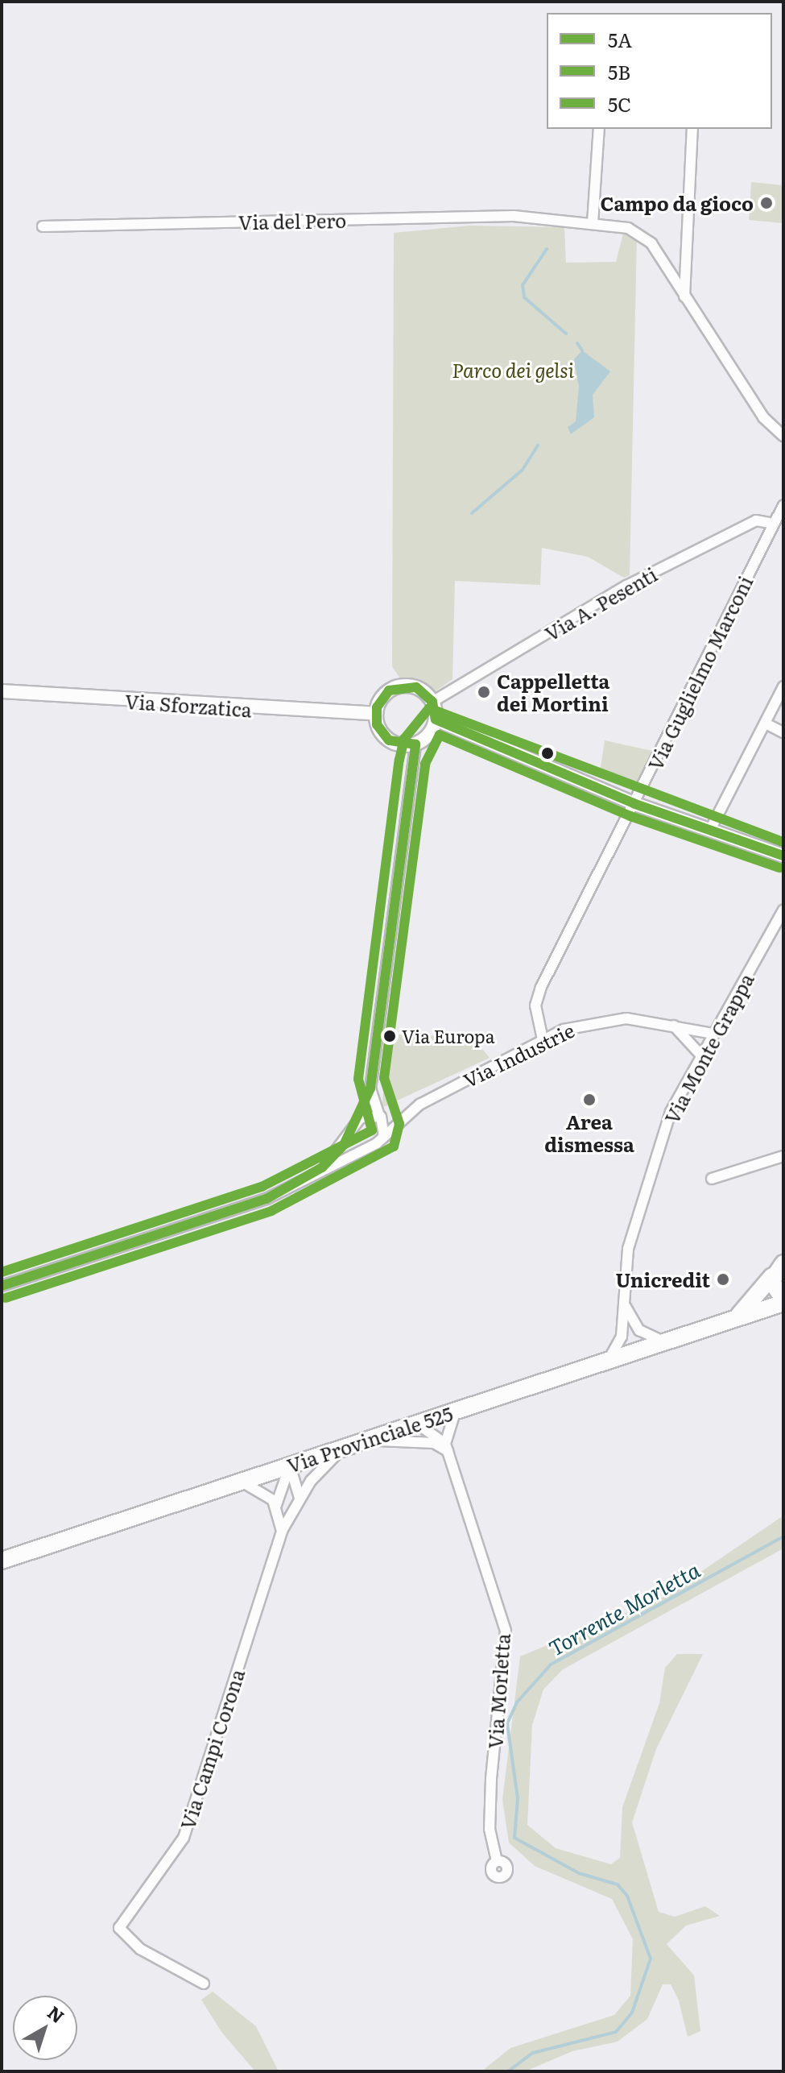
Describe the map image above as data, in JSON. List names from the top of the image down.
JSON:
{
  "streets": {
    "main road": ["Via Provinciale 525"],
    "street": [
      "Via del Pero",
      "Via A. Pesenti",
      "Via Guglielmo Marconi",
      "Via Sforzatica",
      "Via Monte Grappa",
      "Via Industrie",
      "Via Morletta",
      "Via Campi Corona"
    ]
  },
  "crossings": [
    ["Via A. Pesenti", "Via Guglielmo Marconi"],
    ["Via A. Pesenti", "Via Sforzatica"],
    ["Via Guglielmo Marconi", "Via Industrie"],
    ["Via Monte Grappa", "Via Industrie"],
    ["Via Provinciale 525", "Via Campi Corona"]
  ],
  "water": ["Torrente Morletta"],
  "parks": ["Parco dei gelsi"],
  "places": [
    "Campo da gioco",
    "Cappelletta dei Mortini",
    "Via Europa",
    "Area dismessa",
    "Unicredit"
  ],
  "lines": ["transit line 5A", "transit line 5C", "transit line 5B"],
  "legend": ["5A", "5B", "5C"],
  "north": "top right"
}
